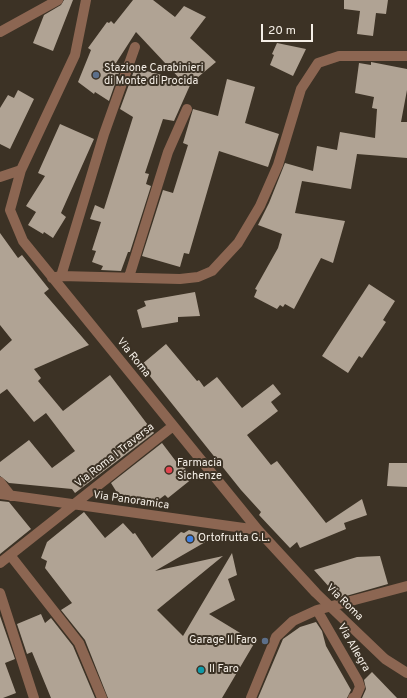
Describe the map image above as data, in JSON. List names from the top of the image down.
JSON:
{
  "streets": {
    "street": [
      "Via Roma",
      "Via Roma I Traversa",
      "Via Panoramica",
      "Via Allegra"
    ]
  },
  "crossings": [
    ["Via Roma", "Via Roma I Traversa"],
    ["Via Roma", "Via Panoramica"],
    ["Via Roma I Traversa", "Via Panoramica"]
  ],
  "places": [
    "Stazione Carabinieri di Monte di Procida",
    "Farmacia Sichenze",
    "Ortofrutta G.L.",
    "Garage Il Faro",
    "Il Faro"
  ],
  "scale_bar": "20 m"
}
